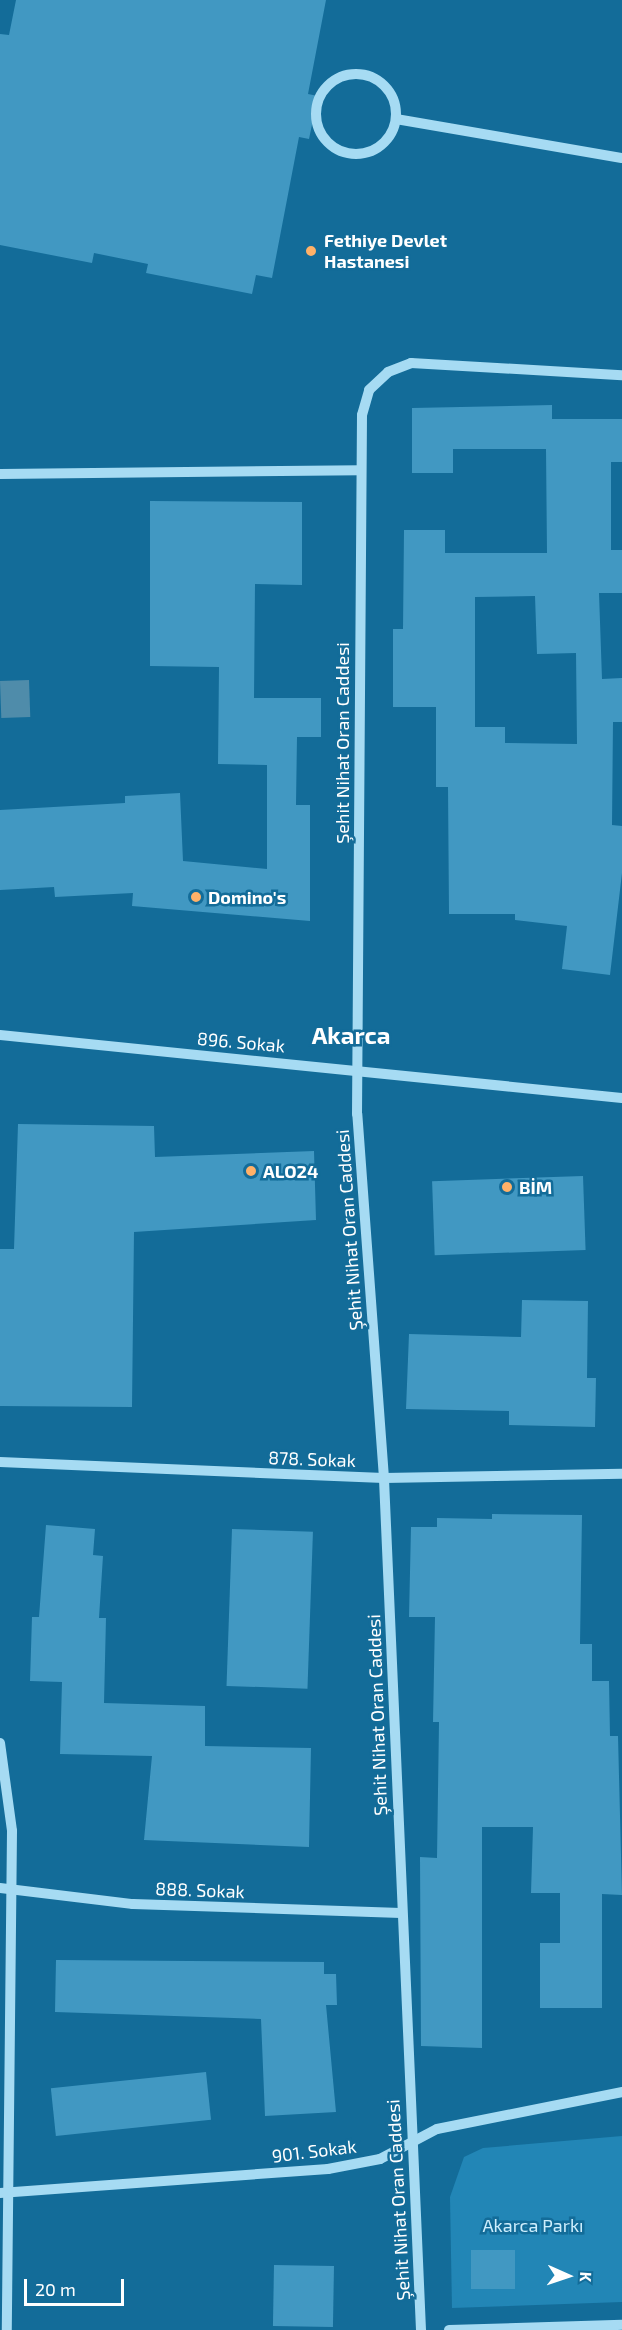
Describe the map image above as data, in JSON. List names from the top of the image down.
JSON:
{
  "streets": {
    "street": [
      "Şehit Nihat Oran Caddesi",
      "896. Sokak",
      "878. Sokak",
      "888. Sokak",
      "901. Sokak"
    ]
  },
  "crossings": [
    ["Şehit Nihat Oran Caddesi", "896. Sokak"],
    ["Şehit Nihat Oran Caddesi", "878. Sokak"],
    ["Şehit Nihat Oran Caddesi", "888. Sokak"],
    ["Şehit Nihat Oran Caddesi", "901. Sokak"]
  ],
  "districts": ["Akarca"],
  "parks": ["Akarca Parkı"],
  "places": [
    "Fethiye Devlet Hastanesi",
    "Domino's",
    "ALO24",
    "BİM"
  ],
  "scale_bar": "20 m",
  "north": "right"
}
